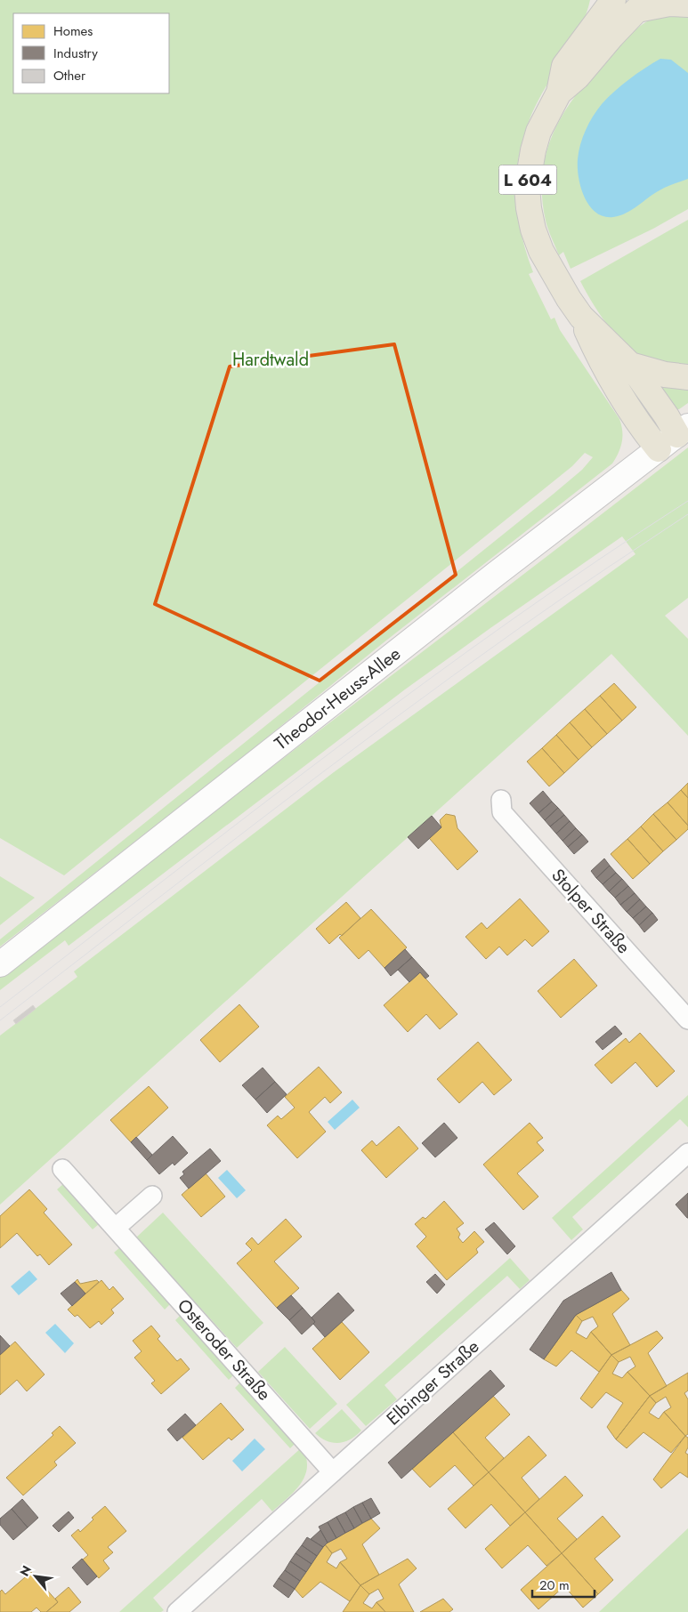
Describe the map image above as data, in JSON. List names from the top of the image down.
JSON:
{
  "streets": {
    "main road": ["L 604", "Theodor-Heuss-Allee"],
    "street": ["Stolper Straße", "Osteroder Straße", "Elbinger Straße"]
  },
  "crossings": [
    ["L 604", "Theodor-Heuss-Allee"],
    ["Osteroder Straße", "Elbinger Straße"]
  ],
  "parks": ["Hardtwald"],
  "legend": ["Homes", "Industry", "Other"],
  "scale_bar": "20 m",
  "north": "top left"
}
